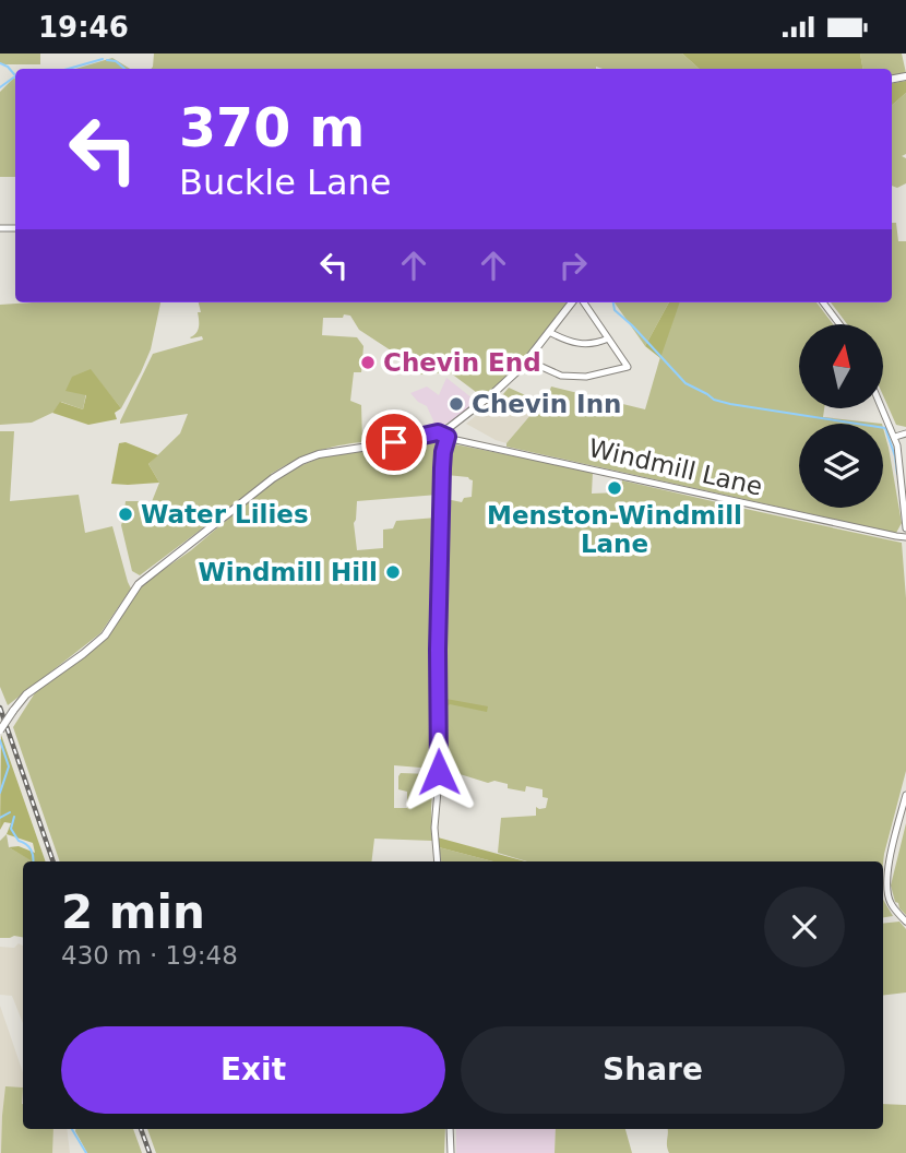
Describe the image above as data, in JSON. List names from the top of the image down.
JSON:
{
  "streets": {
    "street": ["Windmill Lane"]
  },
  "places": [
    "Chevin End",
    "Chevin Inn",
    "Menston-Windmill Lane",
    "Water Lilies",
    "Windmill Hill"
  ],
  "north": "top",
  "page": {
    "status": "19:46",
    "turn": ["370 m", "Buckle Lane"],
    "heading": ["2 min", "430 m · 19:48"],
    "buttons": ["Exit", "Share"]
  }
}
